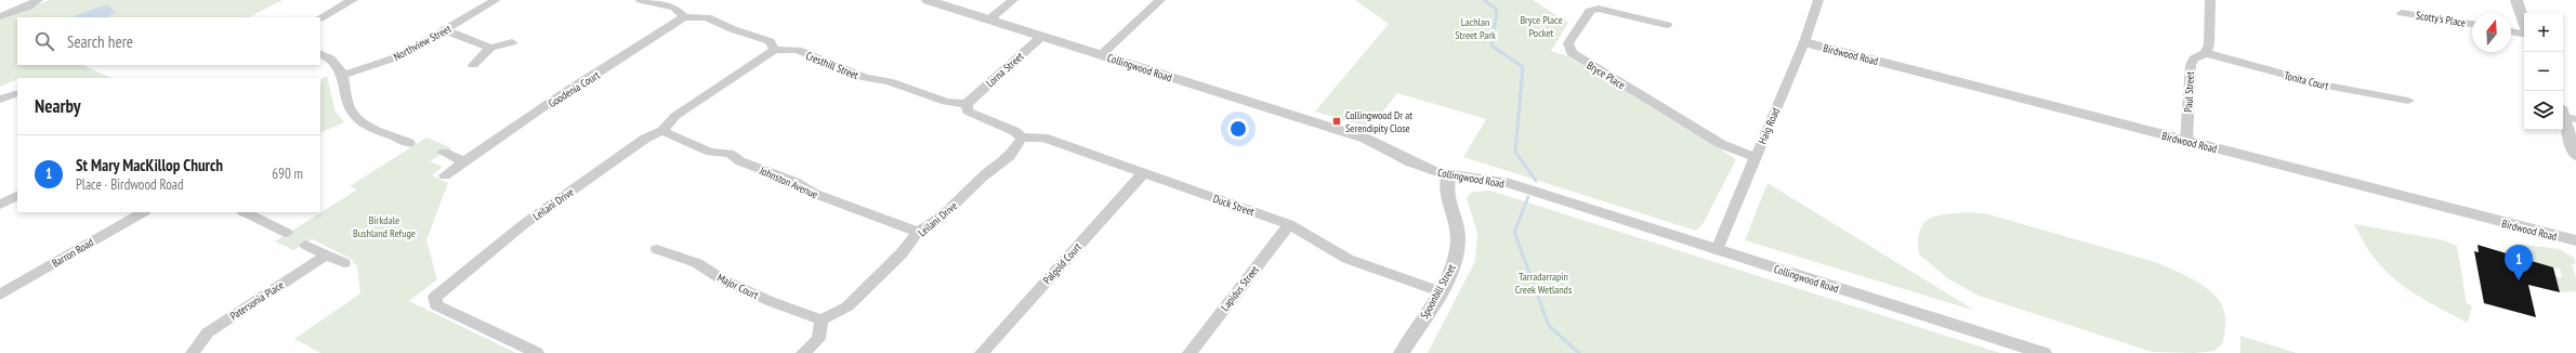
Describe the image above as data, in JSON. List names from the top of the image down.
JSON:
{
  "streets": {
    "street": [
      "Scotty's Place",
      "Northview Street",
      "Birdwood Road",
      "Cresthill Street",
      "Collingwood Road",
      "Lorna Street",
      "Bryce Place",
      "Tonita Court",
      "Goodenia Court",
      "Paul Street",
      "Haig Road",
      "Johnston Avenue",
      "Leilani Drive",
      "Duck Street",
      "Barron Road",
      "Palgold Court",
      "Major Court",
      "Lapidus Street",
      "Spoonbill Street",
      "Patersonia Place"
    ]
  },
  "crossings": [
    ["Birdwood Road", "Paul Street"],
    ["Birdwood Road", "Haig Road"],
    ["Cresthill Street", "Lorna Street"],
    ["Cresthill Street", "Leilani Drive"],
    ["Collingwood Road", "Lorna Street"],
    ["Collingwood Road", "Haig Road"],
    ["Collingwood Road", "Spoonbill Street"],
    ["Bryce Place", "Haig Road"],
    ["Tonita Court", "Paul Street"],
    ["Johnston Avenue", "Leilani Drive"],
    ["Leilani Drive", "Duck Street"],
    ["Leilani Drive", "Major Court"],
    ["Duck Street", "Palgold Court"],
    ["Duck Street", "Lapidus Street"],
    ["Duck Street", "Spoonbill Street"]
  ],
  "parks": [
    "Bryce Place Pocket",
    "Lachlan Street Park",
    "Birkdale Bushland Refuge",
    "Tarradarrapin Creek Wetlands"
  ],
  "places": {
    "transit": ["Collingwood Dr at Serendipity Close"]
  },
  "north": "top",
  "page": {
    "map_buttons": ["+", "−"],
    "search": "Search here",
    "heading": "Nearby",
    "list": [
      {
        "mark": "1",
        "name": "St Mary MacKillop Church",
        "note": "Place · Birdwood Road",
        "value": "690 m"
      }
    ],
    "pins": "1"
  }
}
